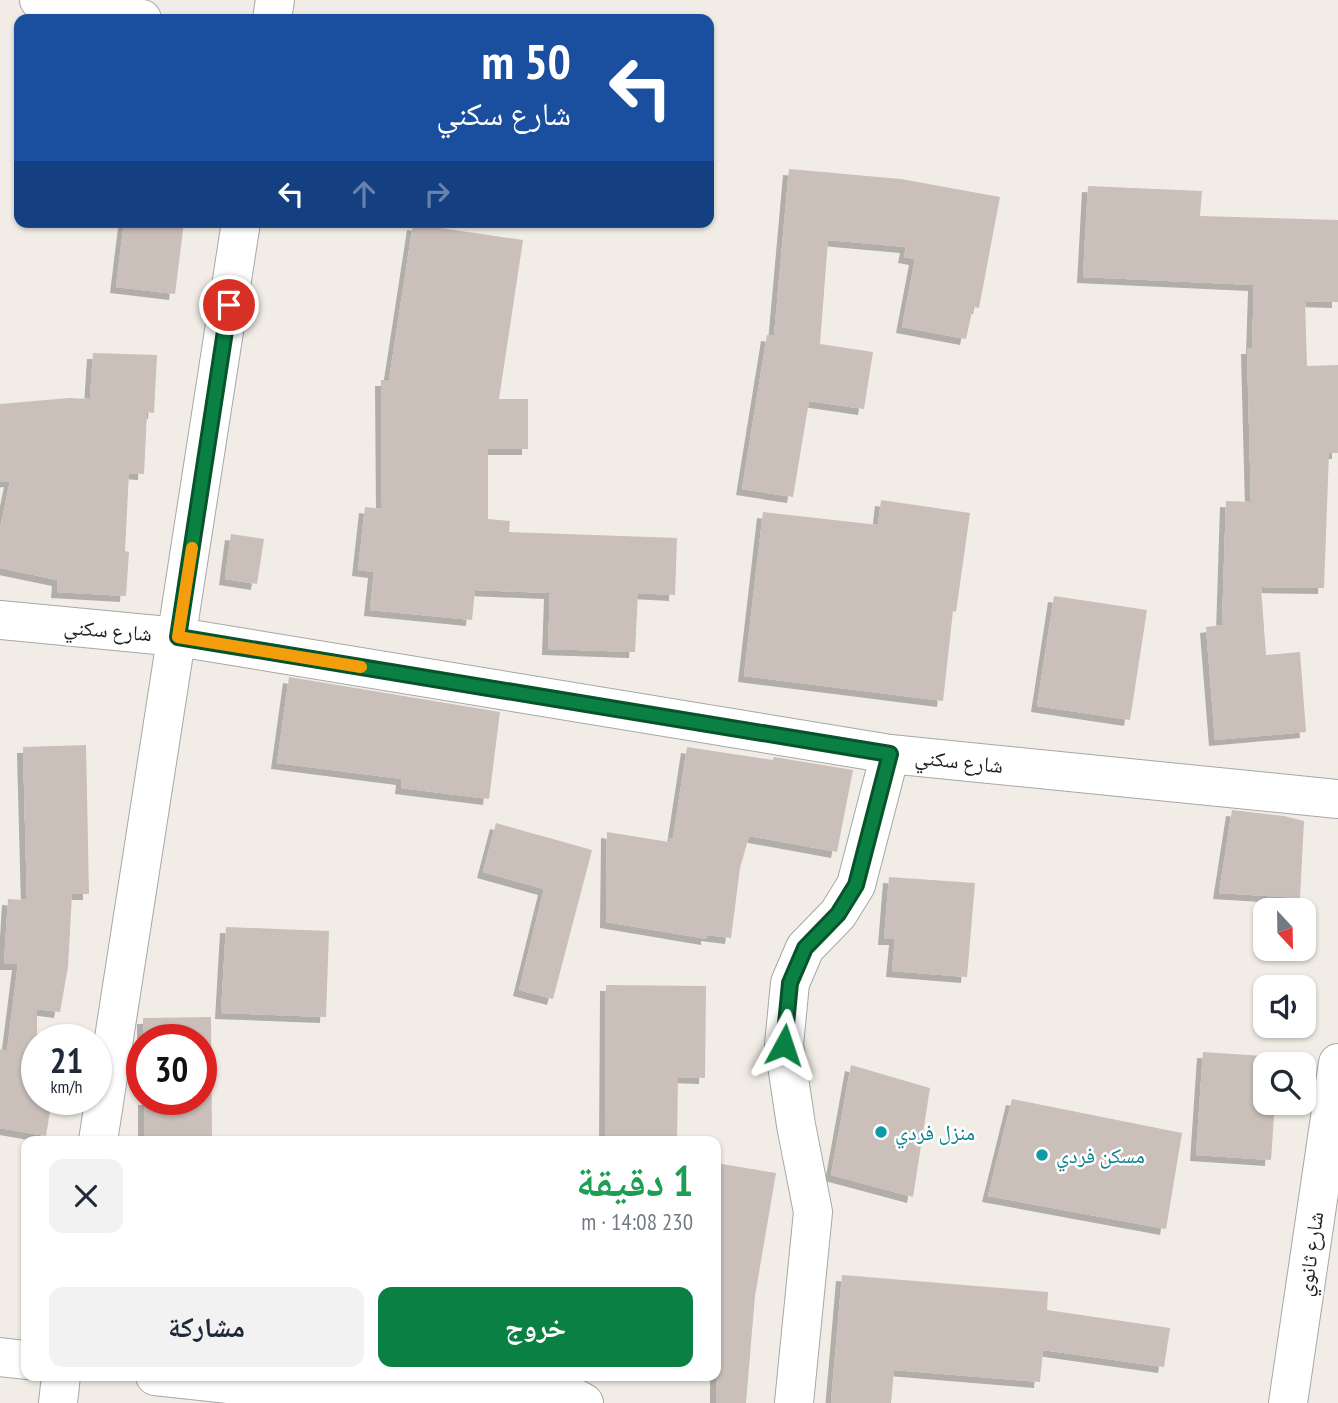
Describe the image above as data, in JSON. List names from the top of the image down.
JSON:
{
  "streets": {
    "street": ["شارع سكني", "شارع ثانوي"]
  },
  "places": ["منزل فردي", "مسكن فردي"],
  "north": "bottom",
  "page": {
    "turn": ["50 m", "شارع سكني"],
    "speed": "21 km/h",
    "limit": "30",
    "heading": ["1 دقيقة", "230 m · 14:08"],
    "buttons": ["خروج", "مشاركة"]
  }
}
